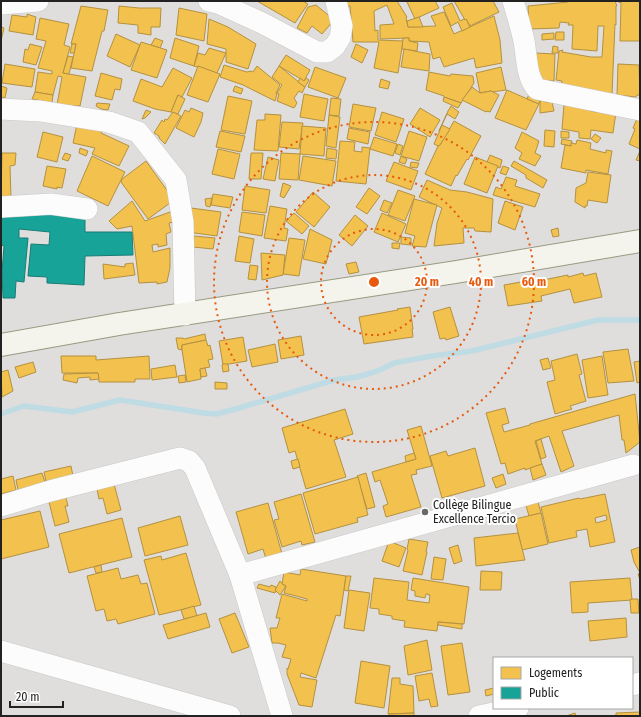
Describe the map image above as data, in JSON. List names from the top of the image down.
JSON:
{
  "places": ["Collège Bilingue Excellence Tercio"],
  "legend": ["Logements", "Public"],
  "scale_bar": "20 m",
  "rings": ["20 m", "40 m", "60 m"]
}
